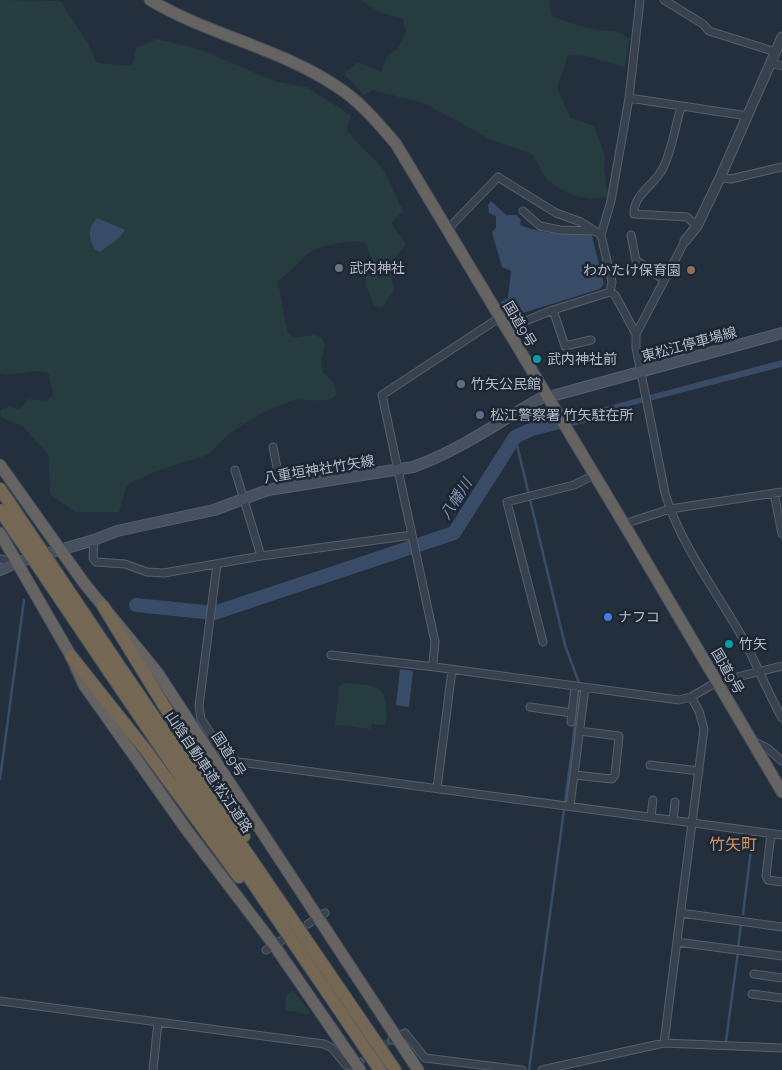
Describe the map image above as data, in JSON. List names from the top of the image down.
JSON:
{
  "streets": {
    "highway": ["国道9号", "山陰自動車道;松江道路"],
    "main road": ["東松江停車場線", "八重垣神社竹矢線"]
  },
  "crossings": [
    ["国道9号", "東松江停車場線"],
    ["国道9号", "八重垣神社竹矢線"],
    ["東松江停車場線", "八重垣神社竹矢線"]
  ],
  "districts": ["竹矢町"],
  "water": ["八幡川"],
  "places": [
    "武内神社",
    "わかたけ保育園",
    "武内神社前",
    "竹矢公民館",
    "松江警察署 竹矢駐在所",
    "ナフコ",
    "竹矢"
  ]
}
